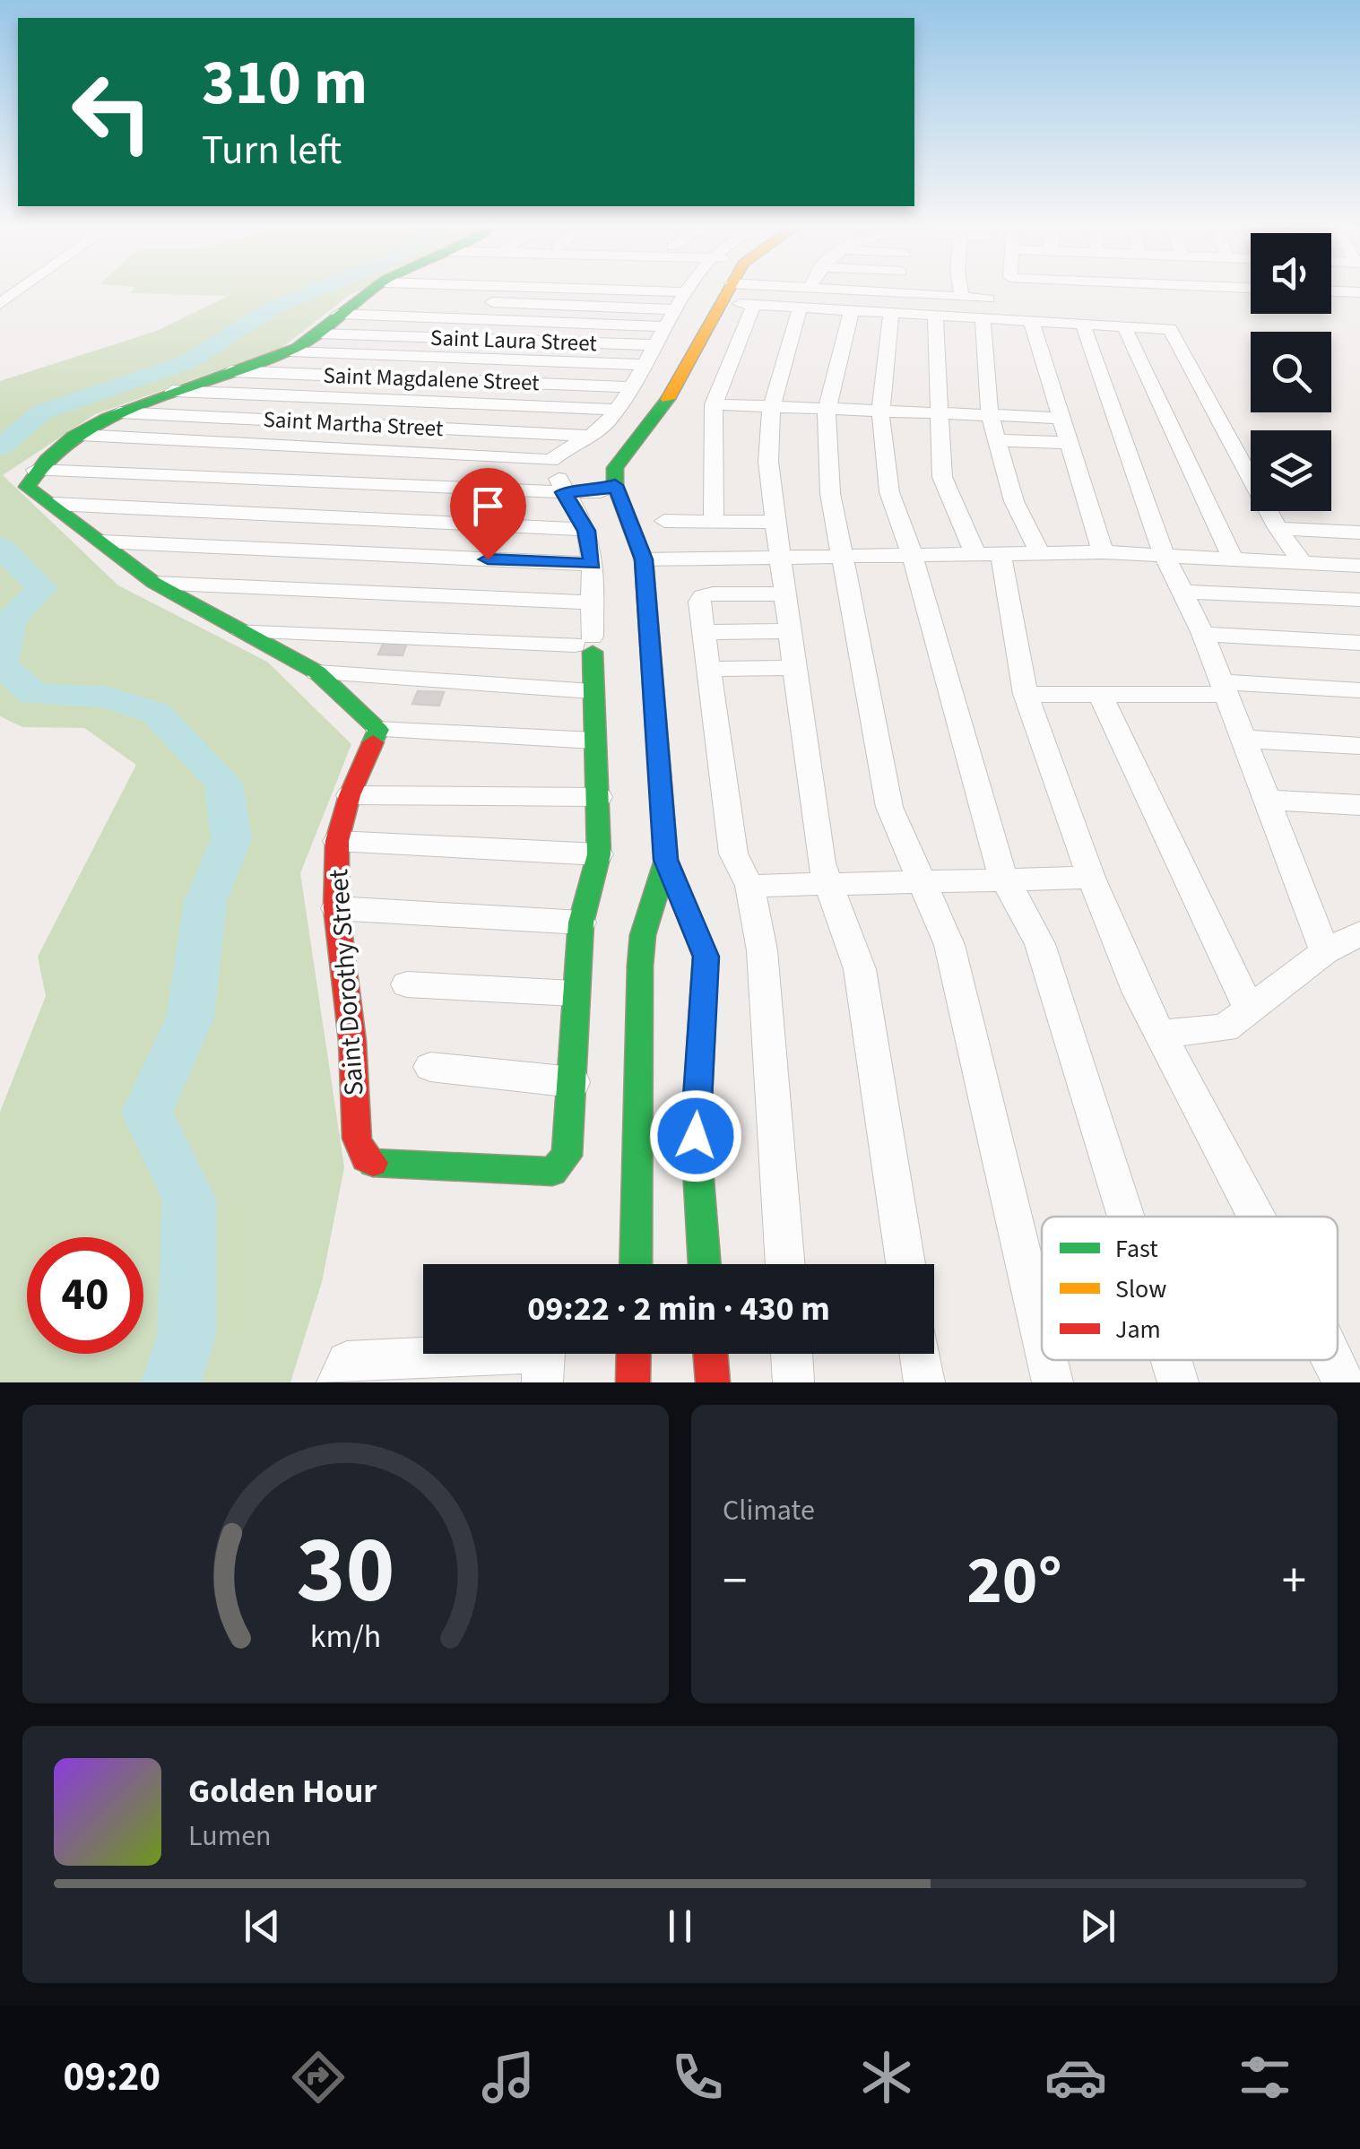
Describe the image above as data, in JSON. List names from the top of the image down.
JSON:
{
  "streets": {
    "street": [
      "Saint Laura Street",
      "Saint Magdalene Street",
      "Saint Martha Street",
      "Saint Dorothy Street"
    ]
  },
  "legend": ["Fast", "Slow", "Jam"],
  "page": {
    "turn": ["310 m", "Turn left"],
    "limit": "40",
    "trip": "09:22 · 2 min · 430 m",
    "tile": "Climate",
    "heat": ["−", "20°", "+"],
    "song": ["Golden Hour", "Lumen"],
    "tabs": "09:20",
    "gauge": ["30", "km/h"]
  }
}
